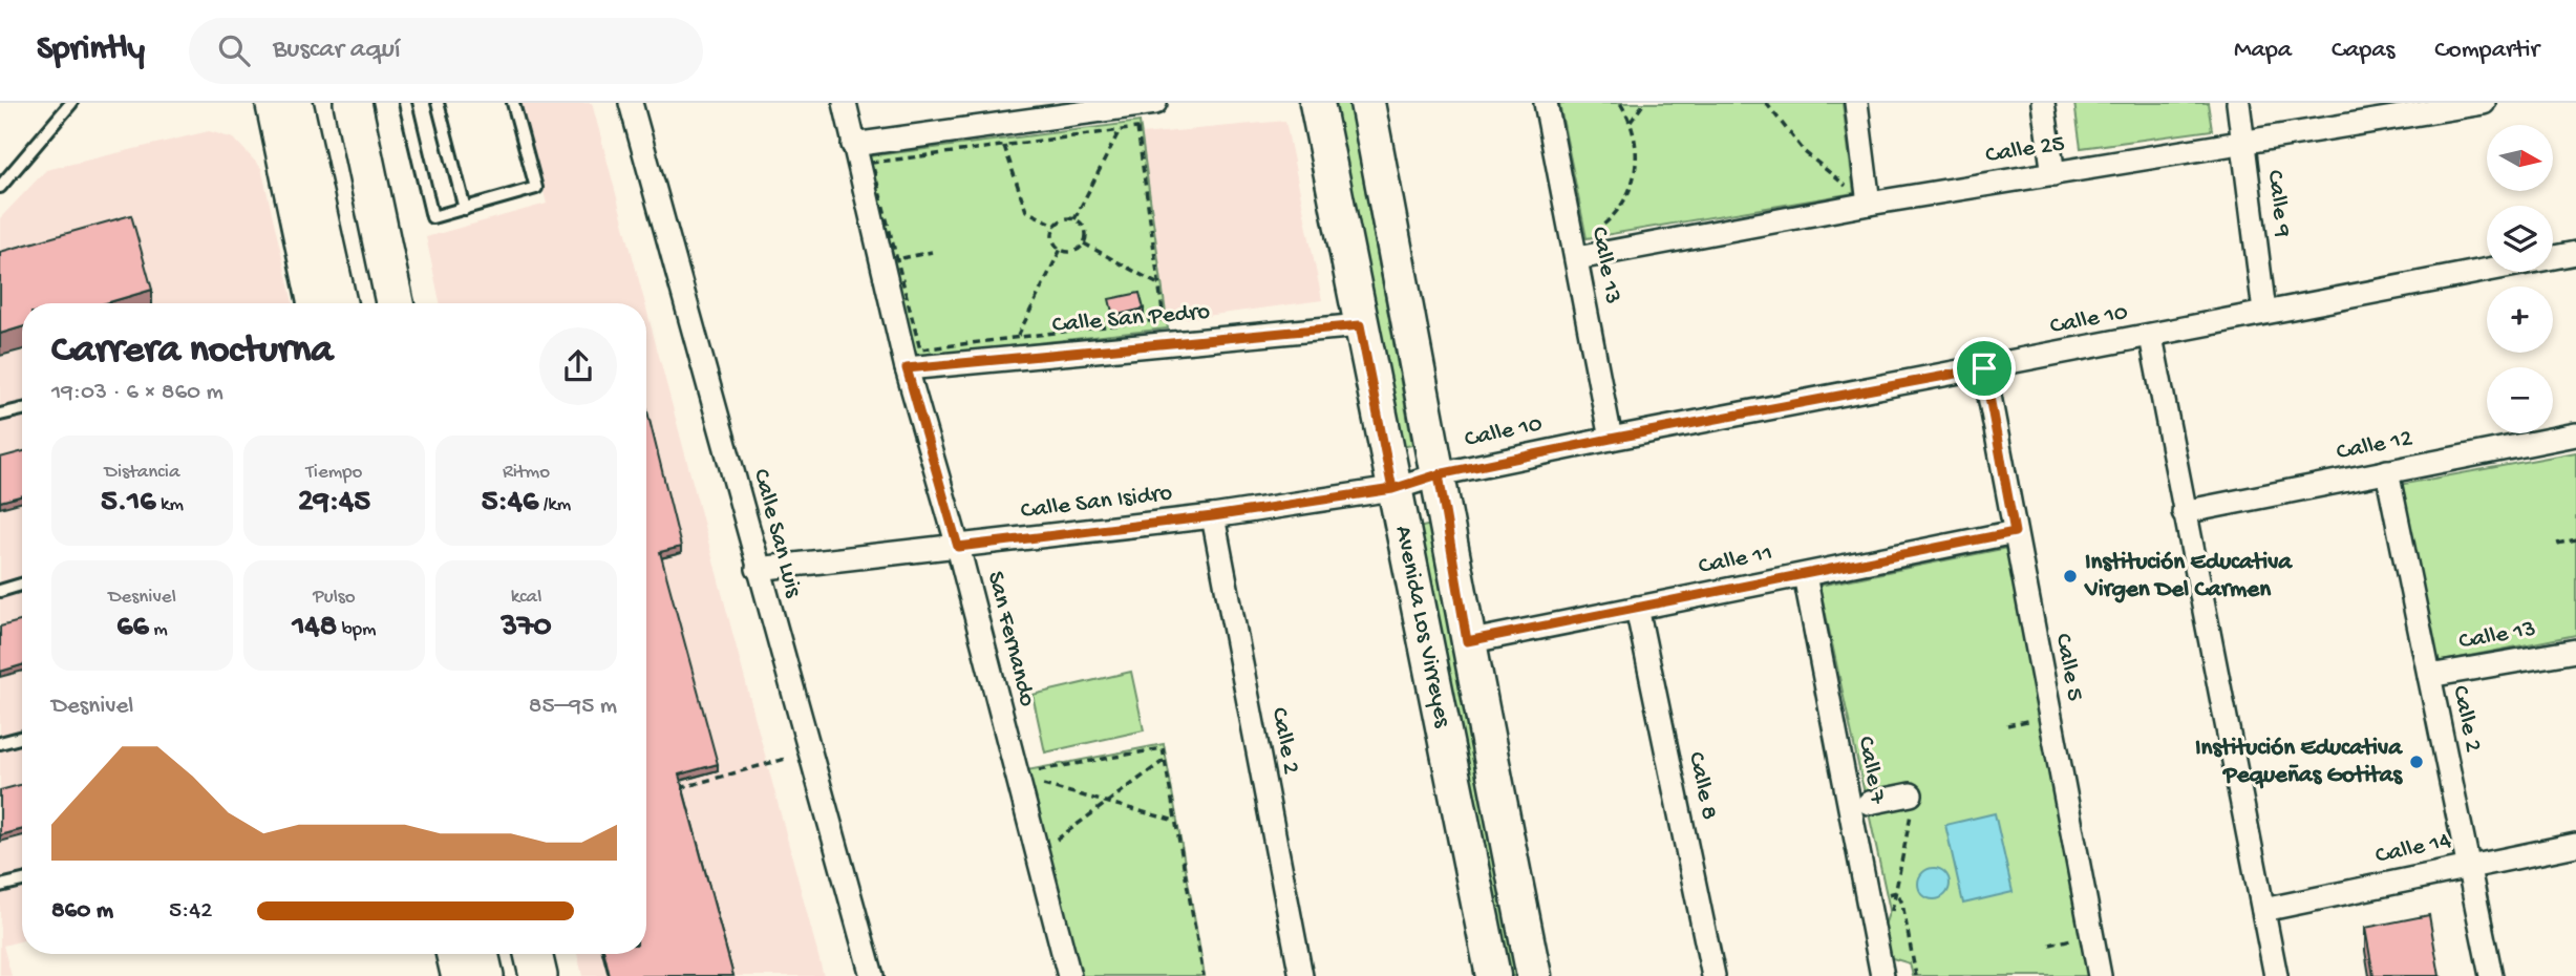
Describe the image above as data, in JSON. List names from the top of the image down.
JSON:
{
  "streets": {
    "main road": ["Avenida Los Virreyes"],
    "street": [
      "Calle 25",
      "Calle 9",
      "Calle 13",
      "Calle San Pedro",
      "Calle 10",
      "Calle 12",
      "Calle San Isidro",
      "Calle San Luis",
      "Calle 11",
      "San Fernando",
      "Calle 5",
      "Calle 2",
      "Calle 7",
      "Calle 8",
      "Calle 14"
    ]
  },
  "crossings": [
    ["Calle 25", "Calle 9"],
    ["Calle 25", "Calle 13"],
    ["Calle 9", "Calle 10"],
    ["Calle 13", "Calle 10"],
    ["Calle 13", "Calle 2"],
    ["Calle San Pedro", "Avenida Los Virreyes"],
    ["Calle San Pedro", "San Fernando"],
    ["Calle 10", "Calle San Isidro"],
    ["Calle 10", "Avenida Los Virreyes"],
    ["Calle 10", "Calle 5"],
    ["Calle 12", "Calle 2"],
    ["Calle San Isidro", "Calle San Luis"],
    ["Calle San Isidro", "Avenida Los Virreyes"],
    ["Calle San Isidro", "San Fernando"],
    ["Calle San Isidro", "Calle 2"],
    ["Calle 11", "Avenida Los Virreyes"],
    ["Calle 11", "Calle 5"],
    ["Calle 11", "Calle 7"],
    ["Calle 11", "Calle 8"],
    ["Calle 2", "Calle 14"]
  ],
  "places": ["Institución Educativa Virgen Del Carmen", "Institución Educativa Pequeñas Gotitas"],
  "north": "right",
  "page": {
    "header": "Sprintly",
    "search": "Buscar aquí",
    "nav": ["Mapa", "Capas", "Compartir"],
    "map_buttons": ["+", "−"],
    "heading": ["Carrera nocturna", "19:03 · 6 × 860 m"],
    "stats": [
      ["Distancia", "5.16 km"],
      ["Tiempo", "29:45"],
      ["Ritmo", "5:46 /km"],
      ["Desnivel", "66 m"],
      ["Pulso", "148 bpm"],
      ["kcal", "370"]
    ],
    "chart": ["Desnivel", "85–95 m"],
    "list": [
      {
        "name": "860 m",
        "note": "5:42"
      }
    ]
  }
}
